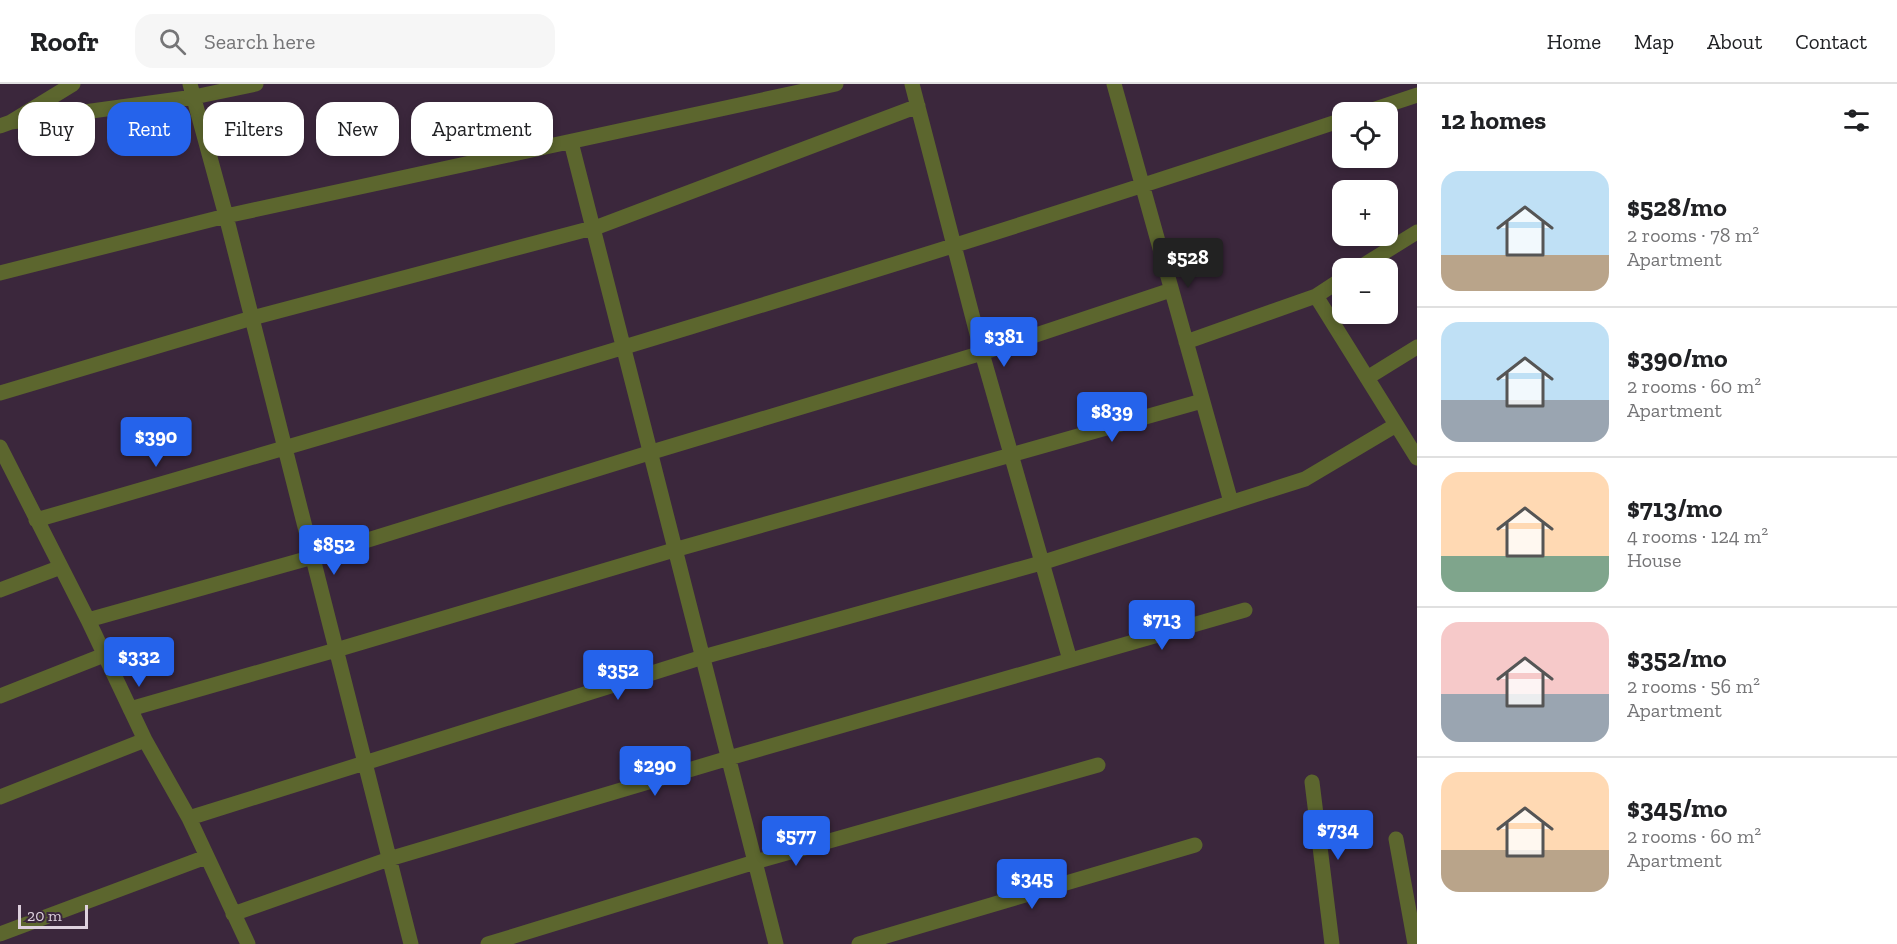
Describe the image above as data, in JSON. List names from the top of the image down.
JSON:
{
  "scale_bar": "20 m",
  "page": {
    "header": "Roofr",
    "search": "Search here",
    "nav": [
      "Home",
      "Map",
      "About",
      "Contact"
    ],
    "heading": "12 homes",
    "map_buttons": ["+", "−"],
    "chip": [
      "Buy",
      "Rent",
      "Filters",
      "New",
      "Apartment"
    ],
    "list": [
      {
        "name": "$528/mo",
        "note": "2 rooms · 78 m² · Apartment"
      },
      {
        "name": "$390/mo",
        "note": "2 rooms · 60 m² · Apartment"
      },
      {
        "name": "$713/mo",
        "note": "4 rooms · 124 m² · House"
      },
      {
        "name": "$352/mo",
        "note": "2 rooms · 56 m² · Apartment"
      },
      {
        "name": "$345/mo",
        "note": "2 rooms · 60 m² · Apartment"
      }
    ],
    "price": [
      "$528",
      "$381",
      "$839",
      "$390",
      "$852",
      "$713",
      "$332",
      "$352",
      "$290",
      "$734",
      "$577",
      "$345"
    ],
    "scale": "20 m"
  }
}
